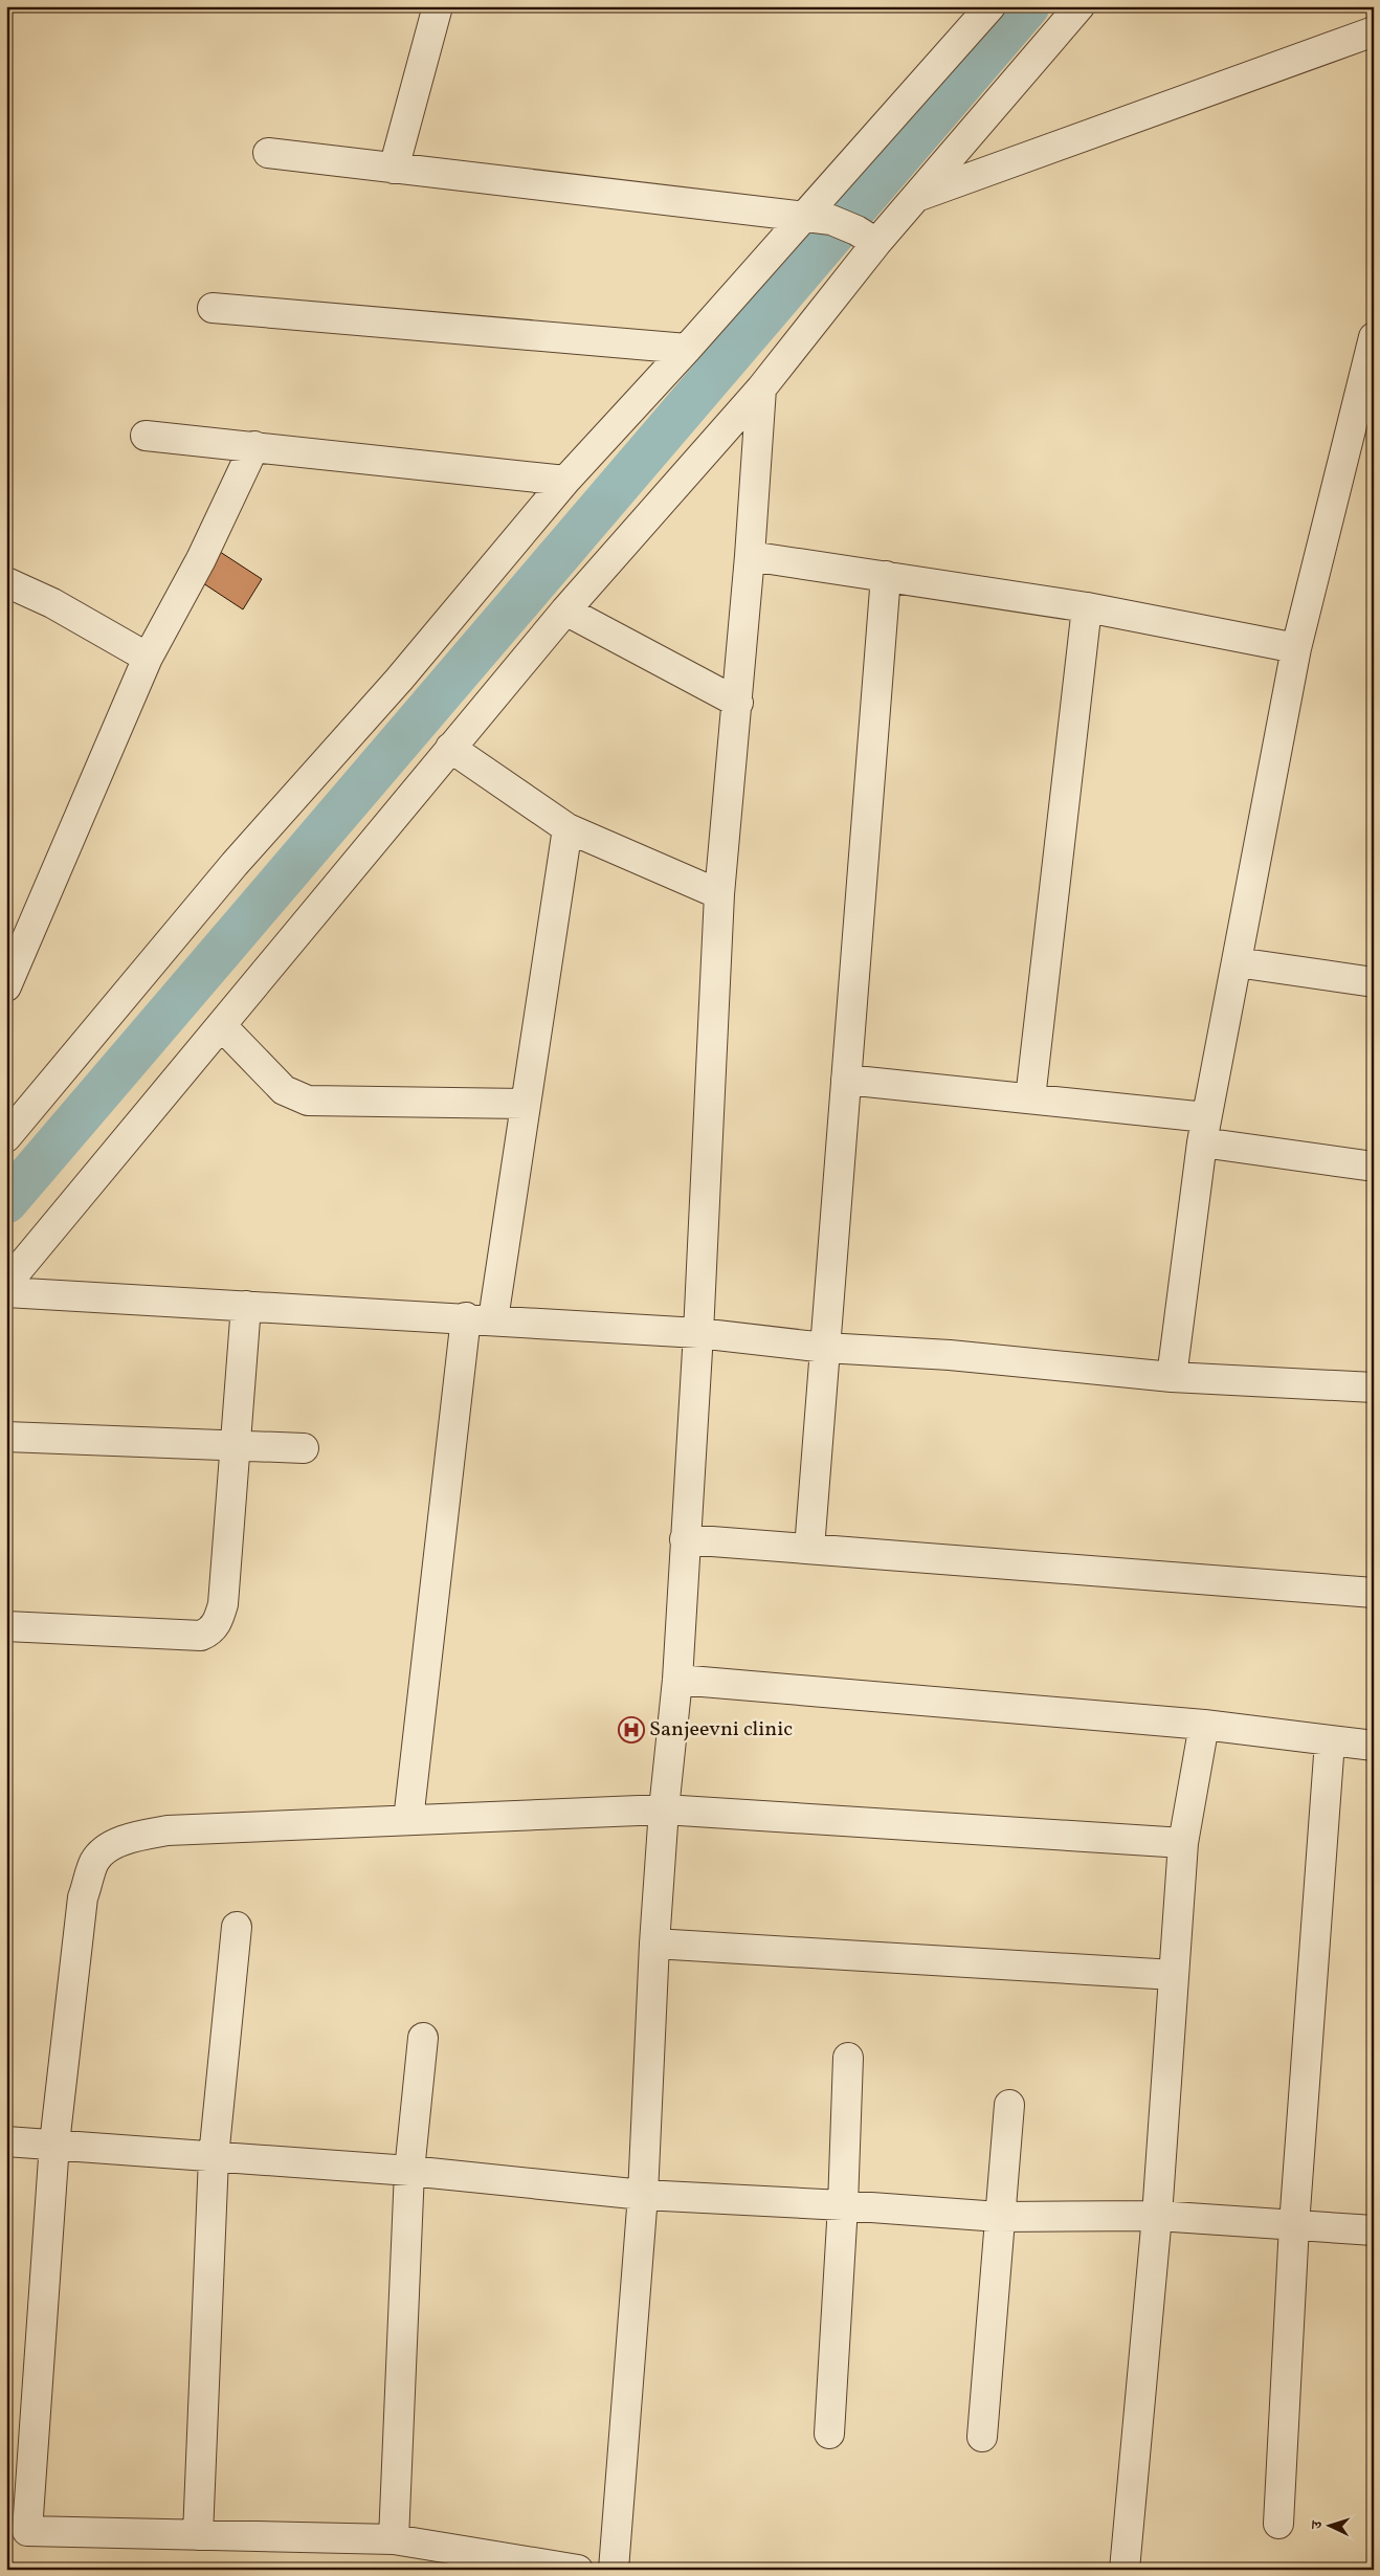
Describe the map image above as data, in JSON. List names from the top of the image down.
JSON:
{
  "places": {
    "hospital": ["Sanjeevni clinic"]
  },
  "north": "left"
}
